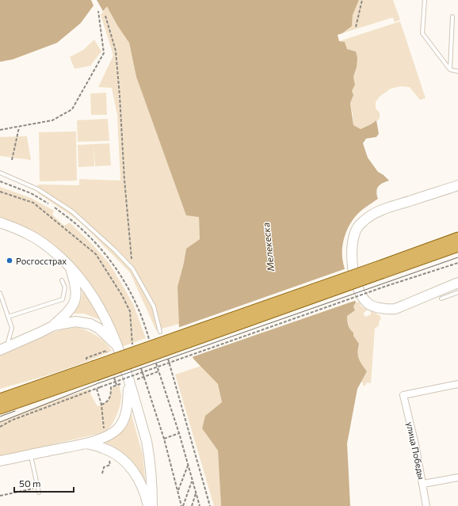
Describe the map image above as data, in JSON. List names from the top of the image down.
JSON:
{
  "streets": {
    "street": ["улица Победы"]
  },
  "water": ["Мелекеска"],
  "places": ["Росгосстрах"],
  "scale_bar": "50 m"
}
